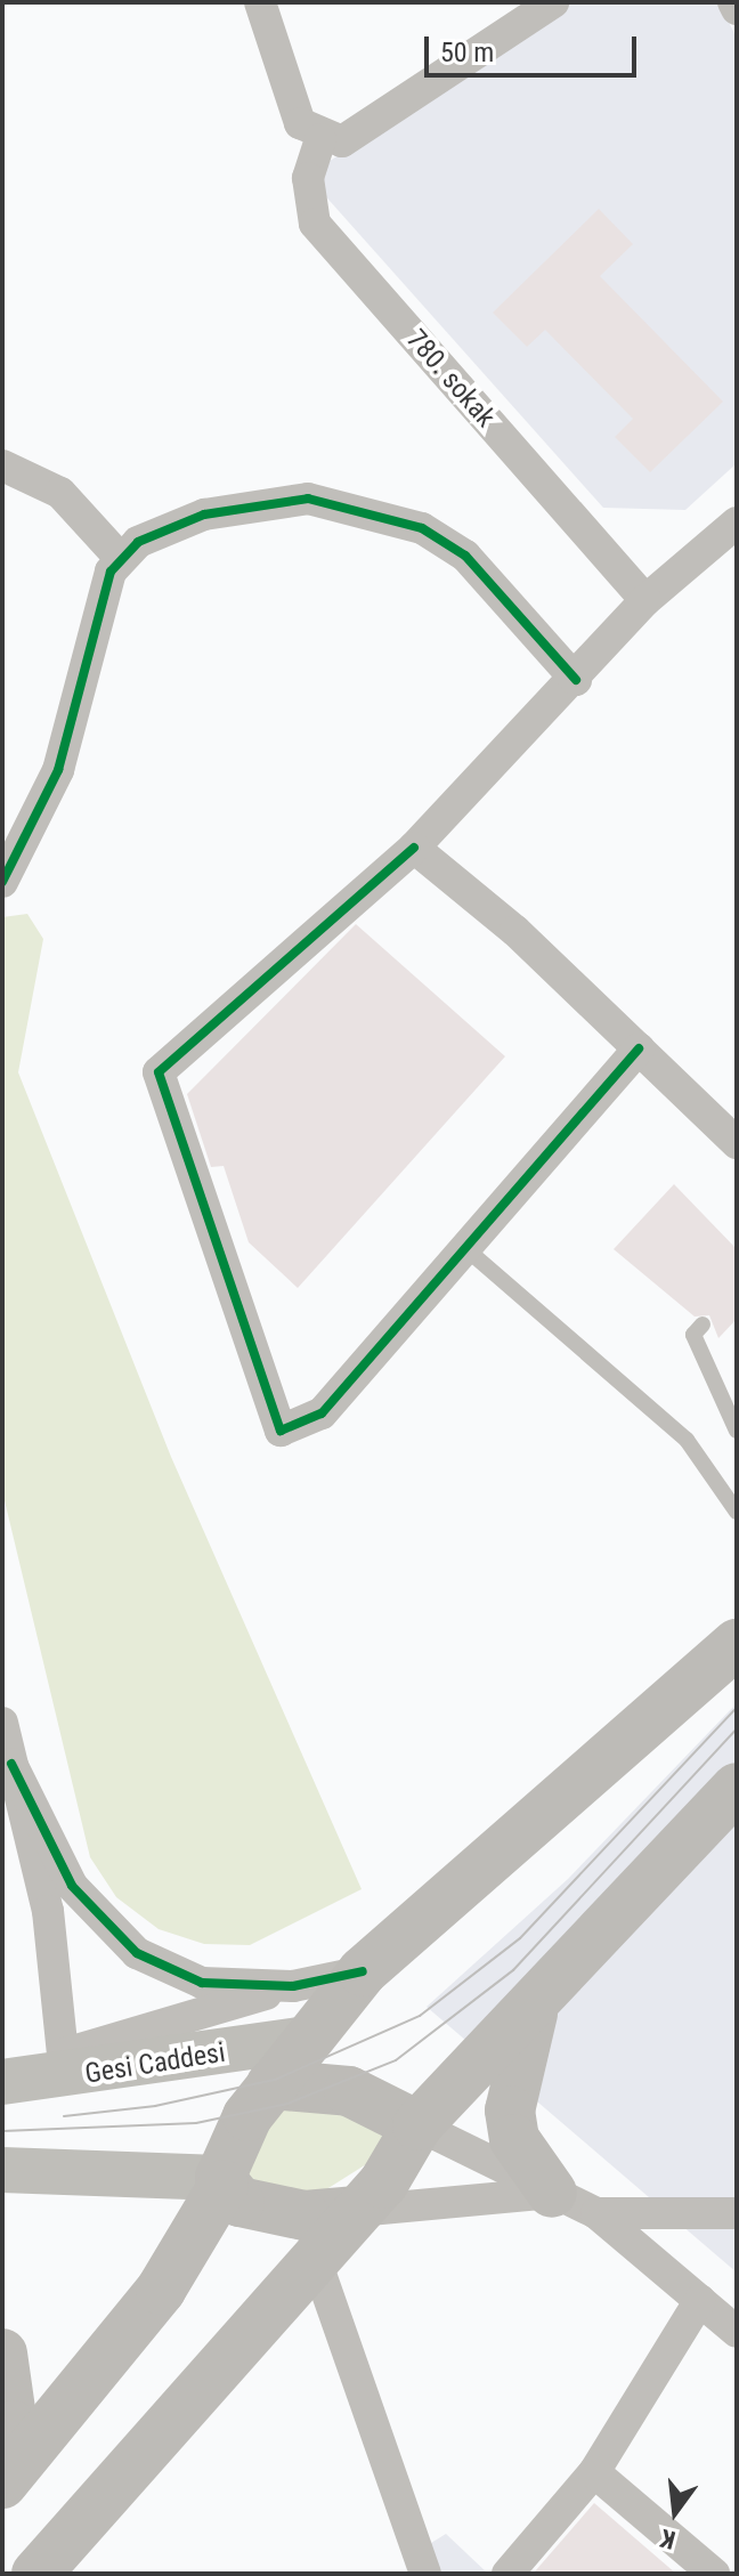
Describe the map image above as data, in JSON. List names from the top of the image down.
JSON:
{
  "streets": {
    "main road": ["Gesi Caddesi"],
    "street": ["780. sokak"]
  },
  "scale_bar": "50 m",
  "north": "bottom"
}
